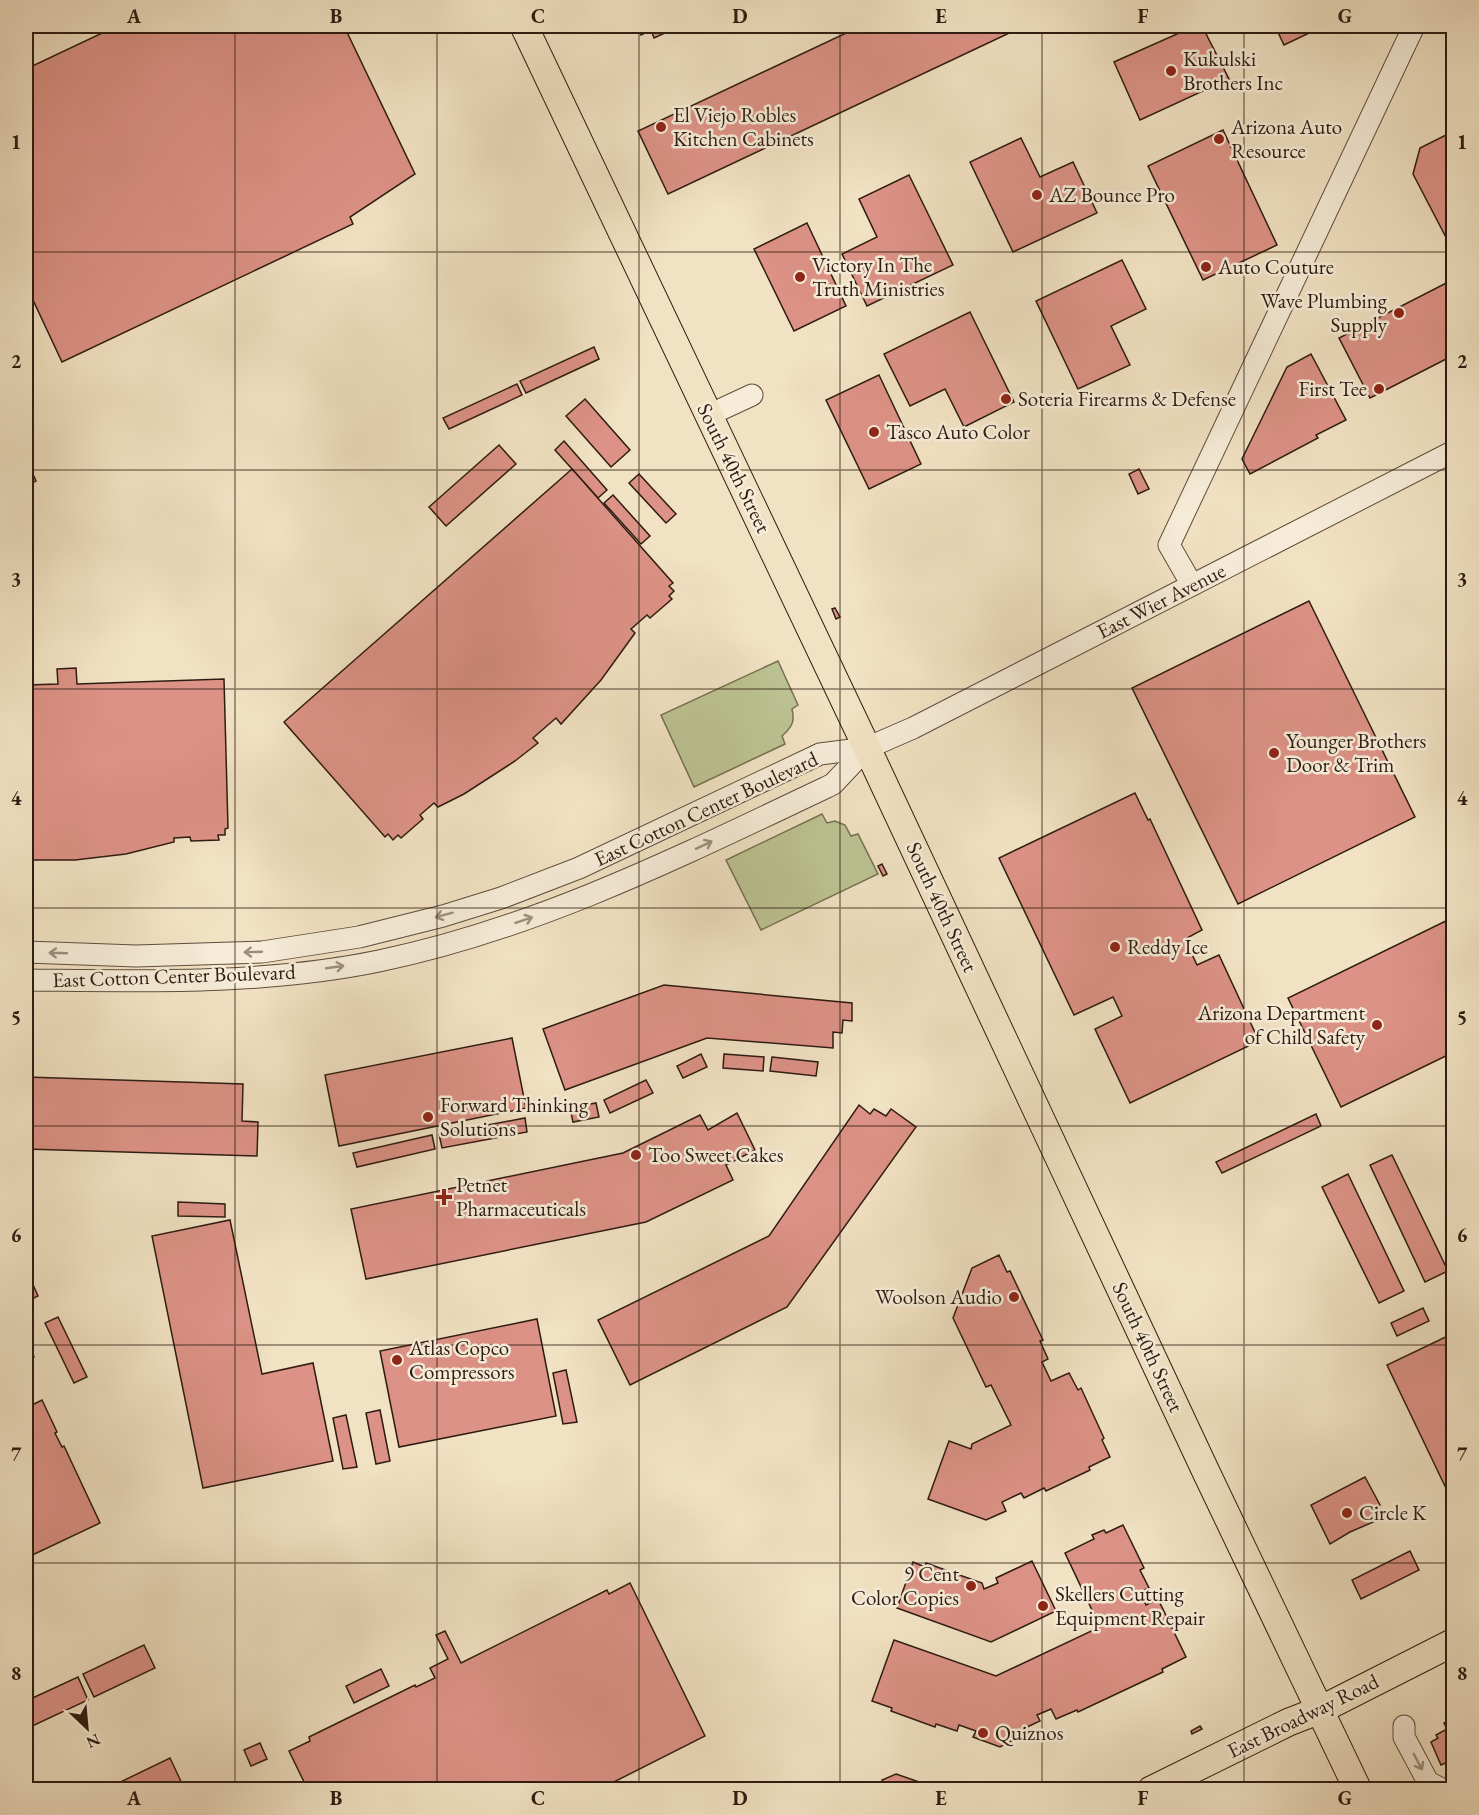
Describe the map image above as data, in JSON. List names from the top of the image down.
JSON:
{
  "streets": {
    "main road": ["South 40th Street", "East Broadway Road"],
    "street": ["East Wier Avenue", "East Cotton Center Boulevard"]
  },
  "crossings": [
    ["South 40th Street", "East Wier Avenue"],
    ["South 40th Street", "East Cotton Center Boulevard"],
    ["South 40th Street", "East Broadway Road"],
    ["East Wier Avenue", "East Cotton Center Boulevard"]
  ],
  "places": {
    "other": [
      "Kukulski Brothers Inc",
      "El Viejo Robles Kitchen Cabinets",
      "Arizona Auto Resource",
      "AZ Bounce Pro",
      "Auto Couture",
      "Victory In The Truth Ministries",
      "Wave Plumbing Supply",
      "First Tee",
      "Soteria Firearms & Defense",
      "Tasco Auto Color",
      "Younger Brothers Door & Trim",
      "Reddy Ice",
      "Arizona Department of Child Safety",
      "Forward Thinking Solutions",
      "Too Sweet Cakes",
      "Woolson Audio",
      "Atlas Copco Compressors",
      "Circle K",
      "9 Cent Color Copies",
      "Skellers Cutting Equipment Repair",
      "Quiznos"
    ],
    "health": ["Petnet Pharmaceuticals"]
  },
  "north": "bottom right",
  "grid": {
    "columns": [
      "A",
      "B",
      "C",
      "D",
      "E",
      "F",
      "G"
    ],
    "rows": [
      "1",
      "2",
      "3",
      "4",
      "5",
      "6",
      "7",
      "8"
    ]
  }
}
